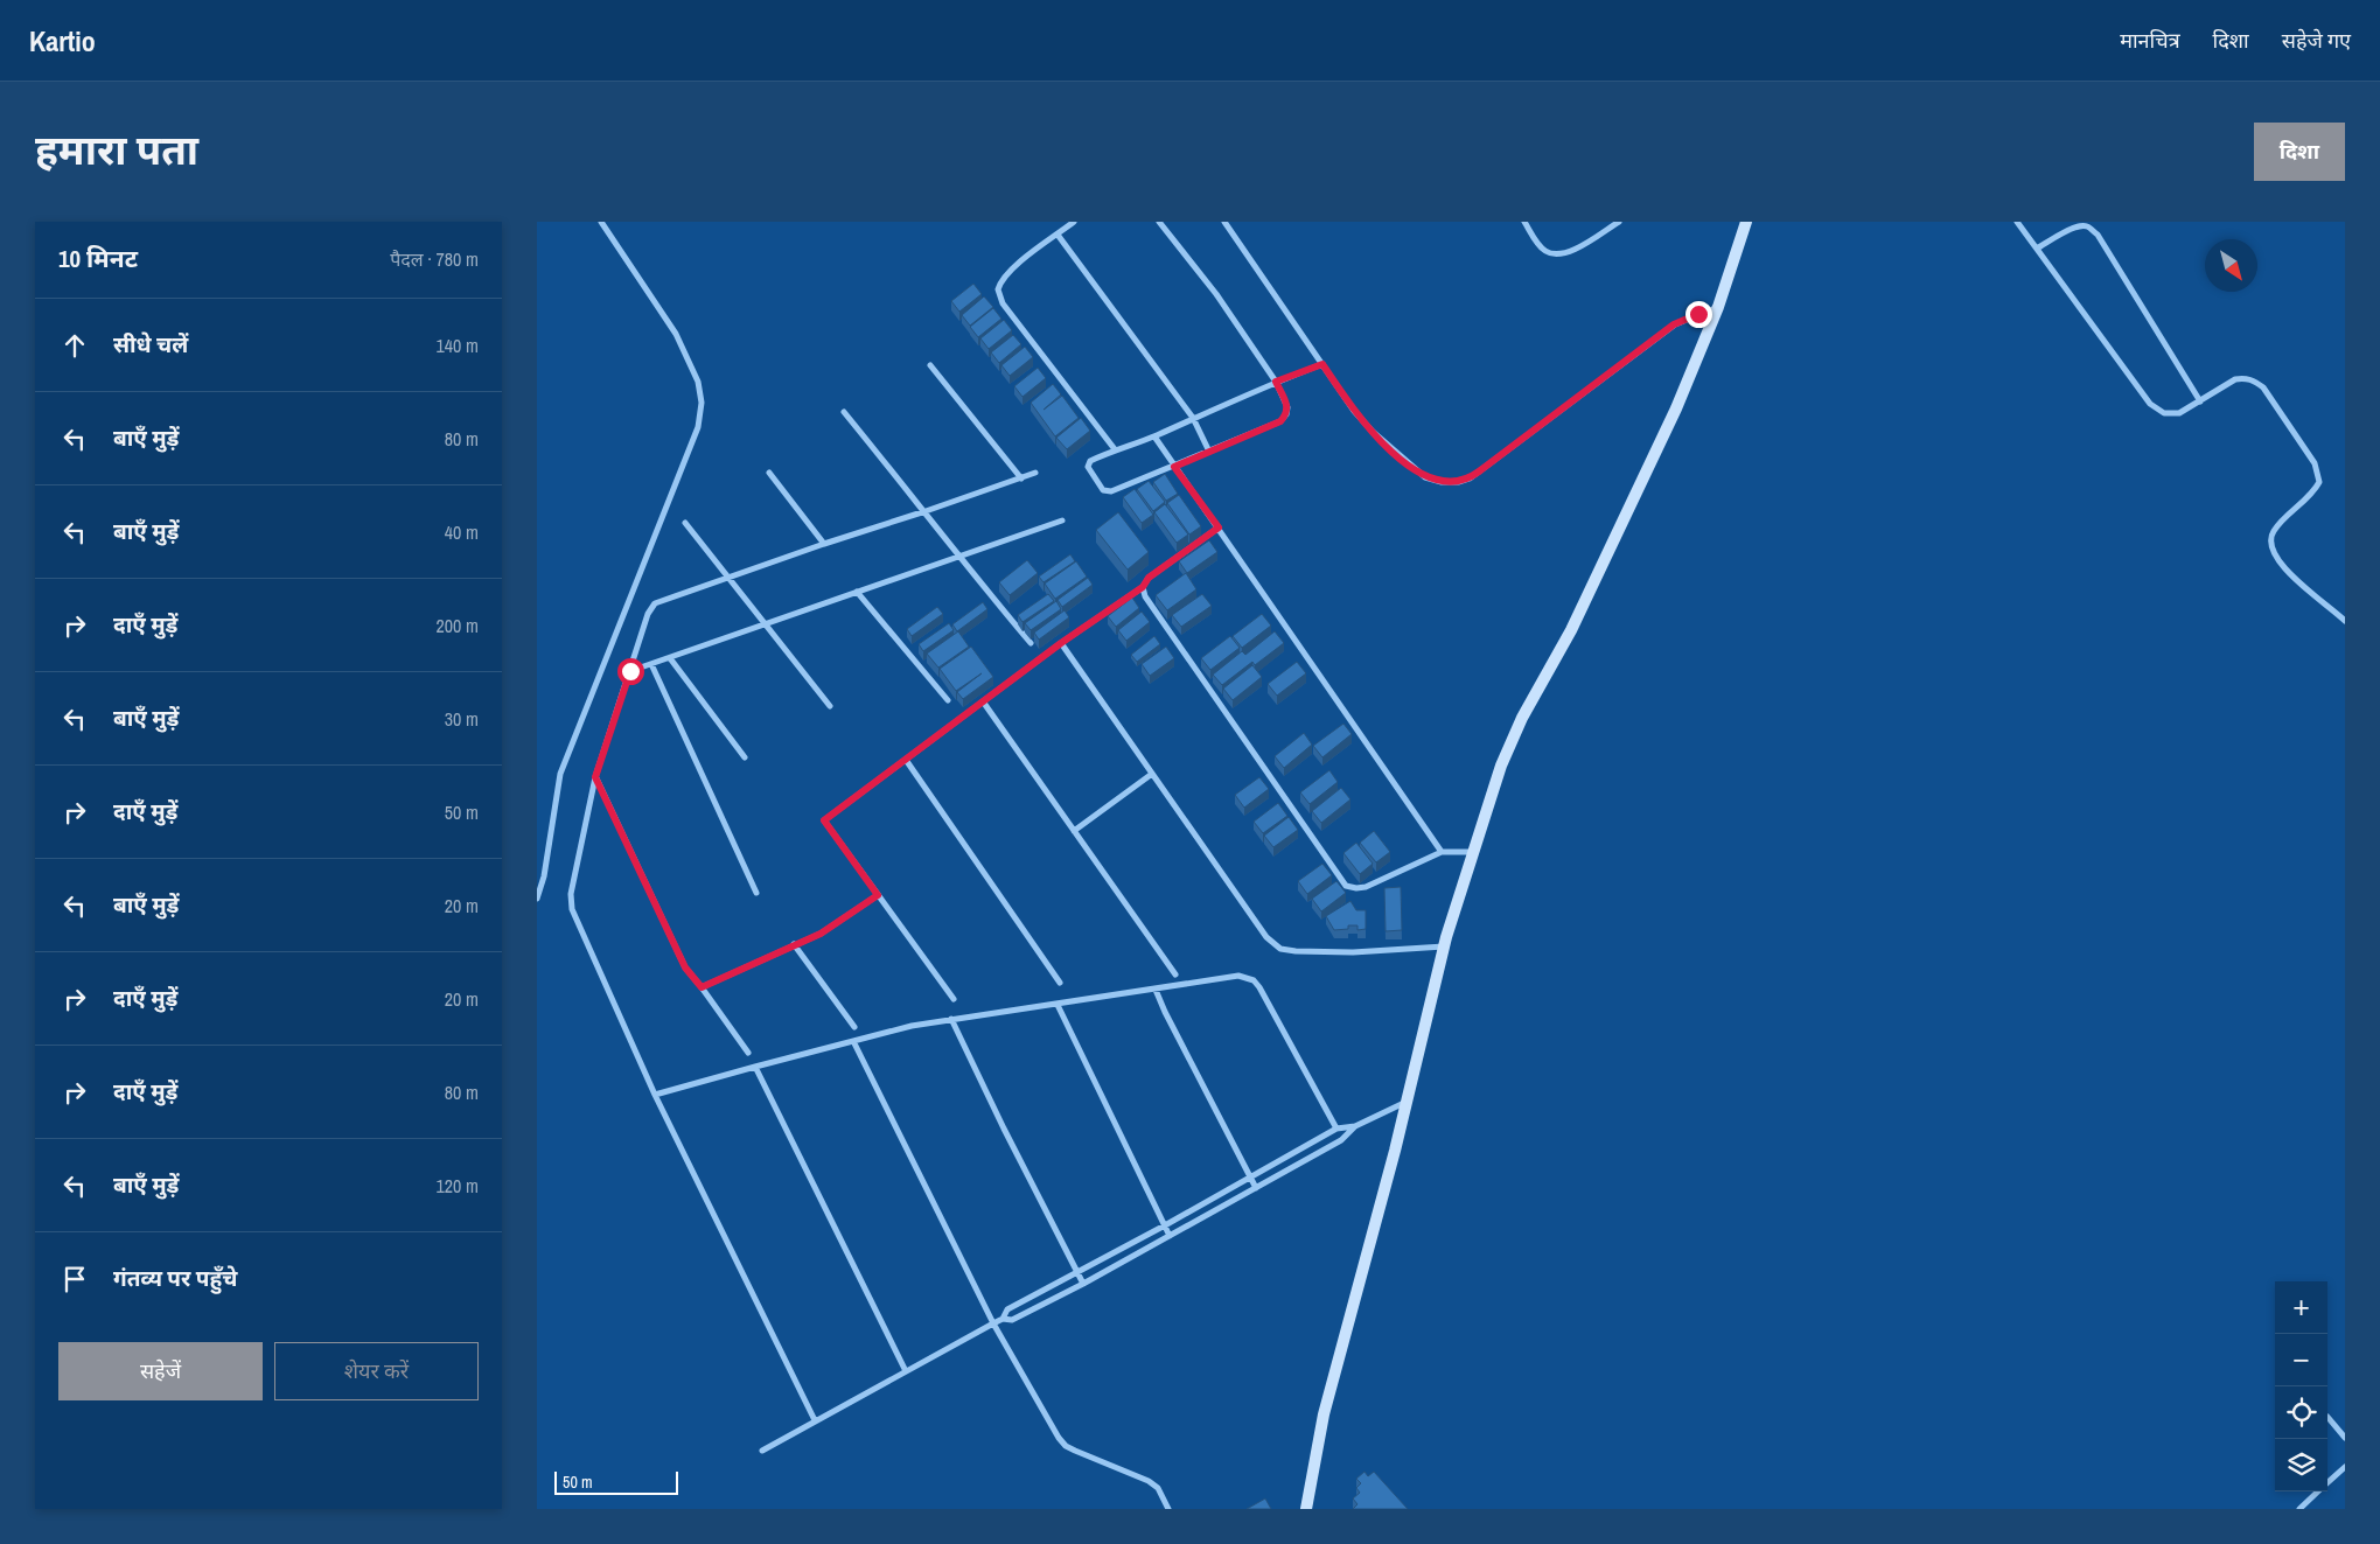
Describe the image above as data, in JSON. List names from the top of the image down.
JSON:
{
  "scale_bar": "50 m",
  "north": "bottom right",
  "page": {
    "header": "Kartio",
    "nav": ["मानचित्र", "दिशा", "सहेजे गए"],
    "title": "हमारा पता",
    "buttons": [
      "दिशा",
      ["सहेजें", "शेयर करें"]
    ],
    "heading": ["10 मिनट", "पैदल · 780 m"],
    "list": [
      ["सीधे चलें", "140 m"],
      ["बाएँ मुड़ें", "80 m"],
      ["बाएँ मुड़ें", "40 m"],
      ["दाएँ मुड़ें", "200 m"],
      ["बाएँ मुड़ें", "30 m"],
      ["दाएँ मुड़ें", "50 m"],
      ["बाएँ मुड़ें", "20 m"],
      ["दाएँ मुड़ें", "20 m"],
      ["दाएँ मुड़ें", "80 m"],
      ["बाएँ मुड़ें", "120 m"],
      "गंतव्य पर पहुँचे"
    ],
    "map_buttons": ["+", "−"],
    "scale": "50 m"
  }
}
